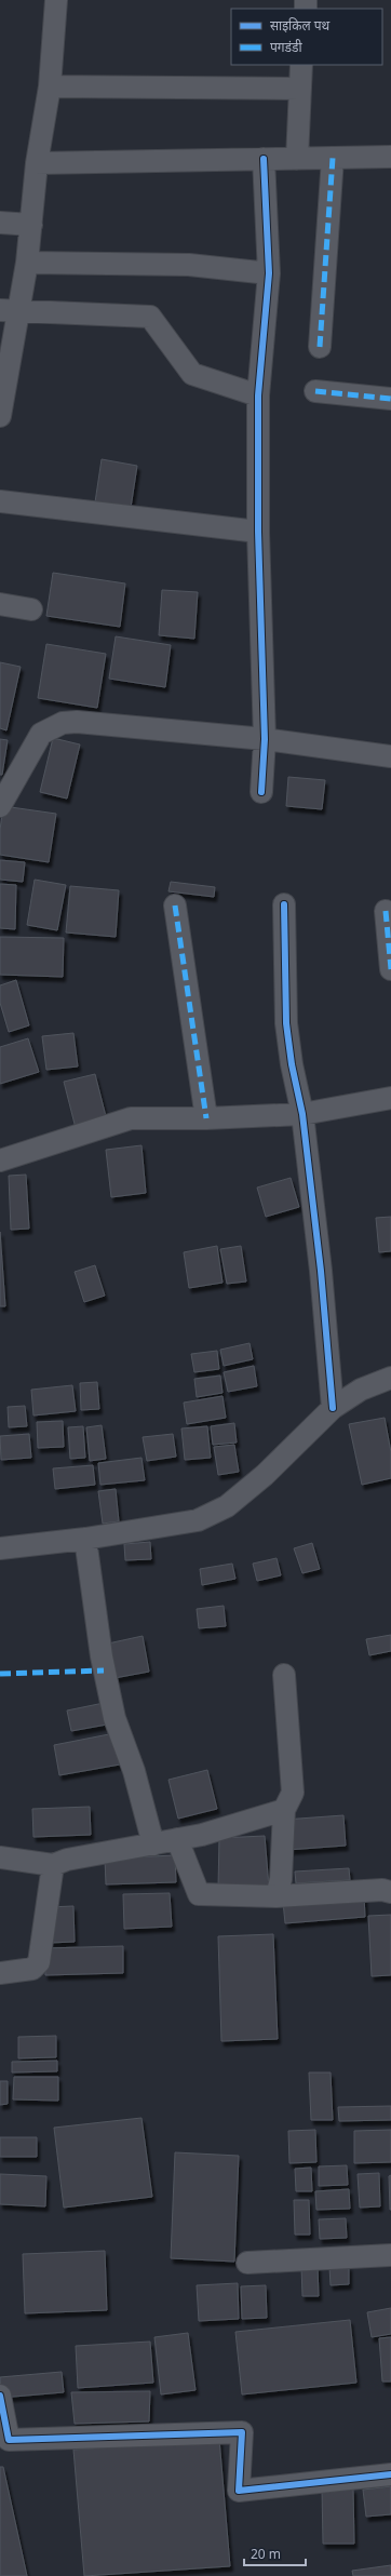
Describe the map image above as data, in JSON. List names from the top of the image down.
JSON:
{
  "legend": ["साइकिल पथ", "पगडंडी"],
  "scale_bar": "20 m"
}
